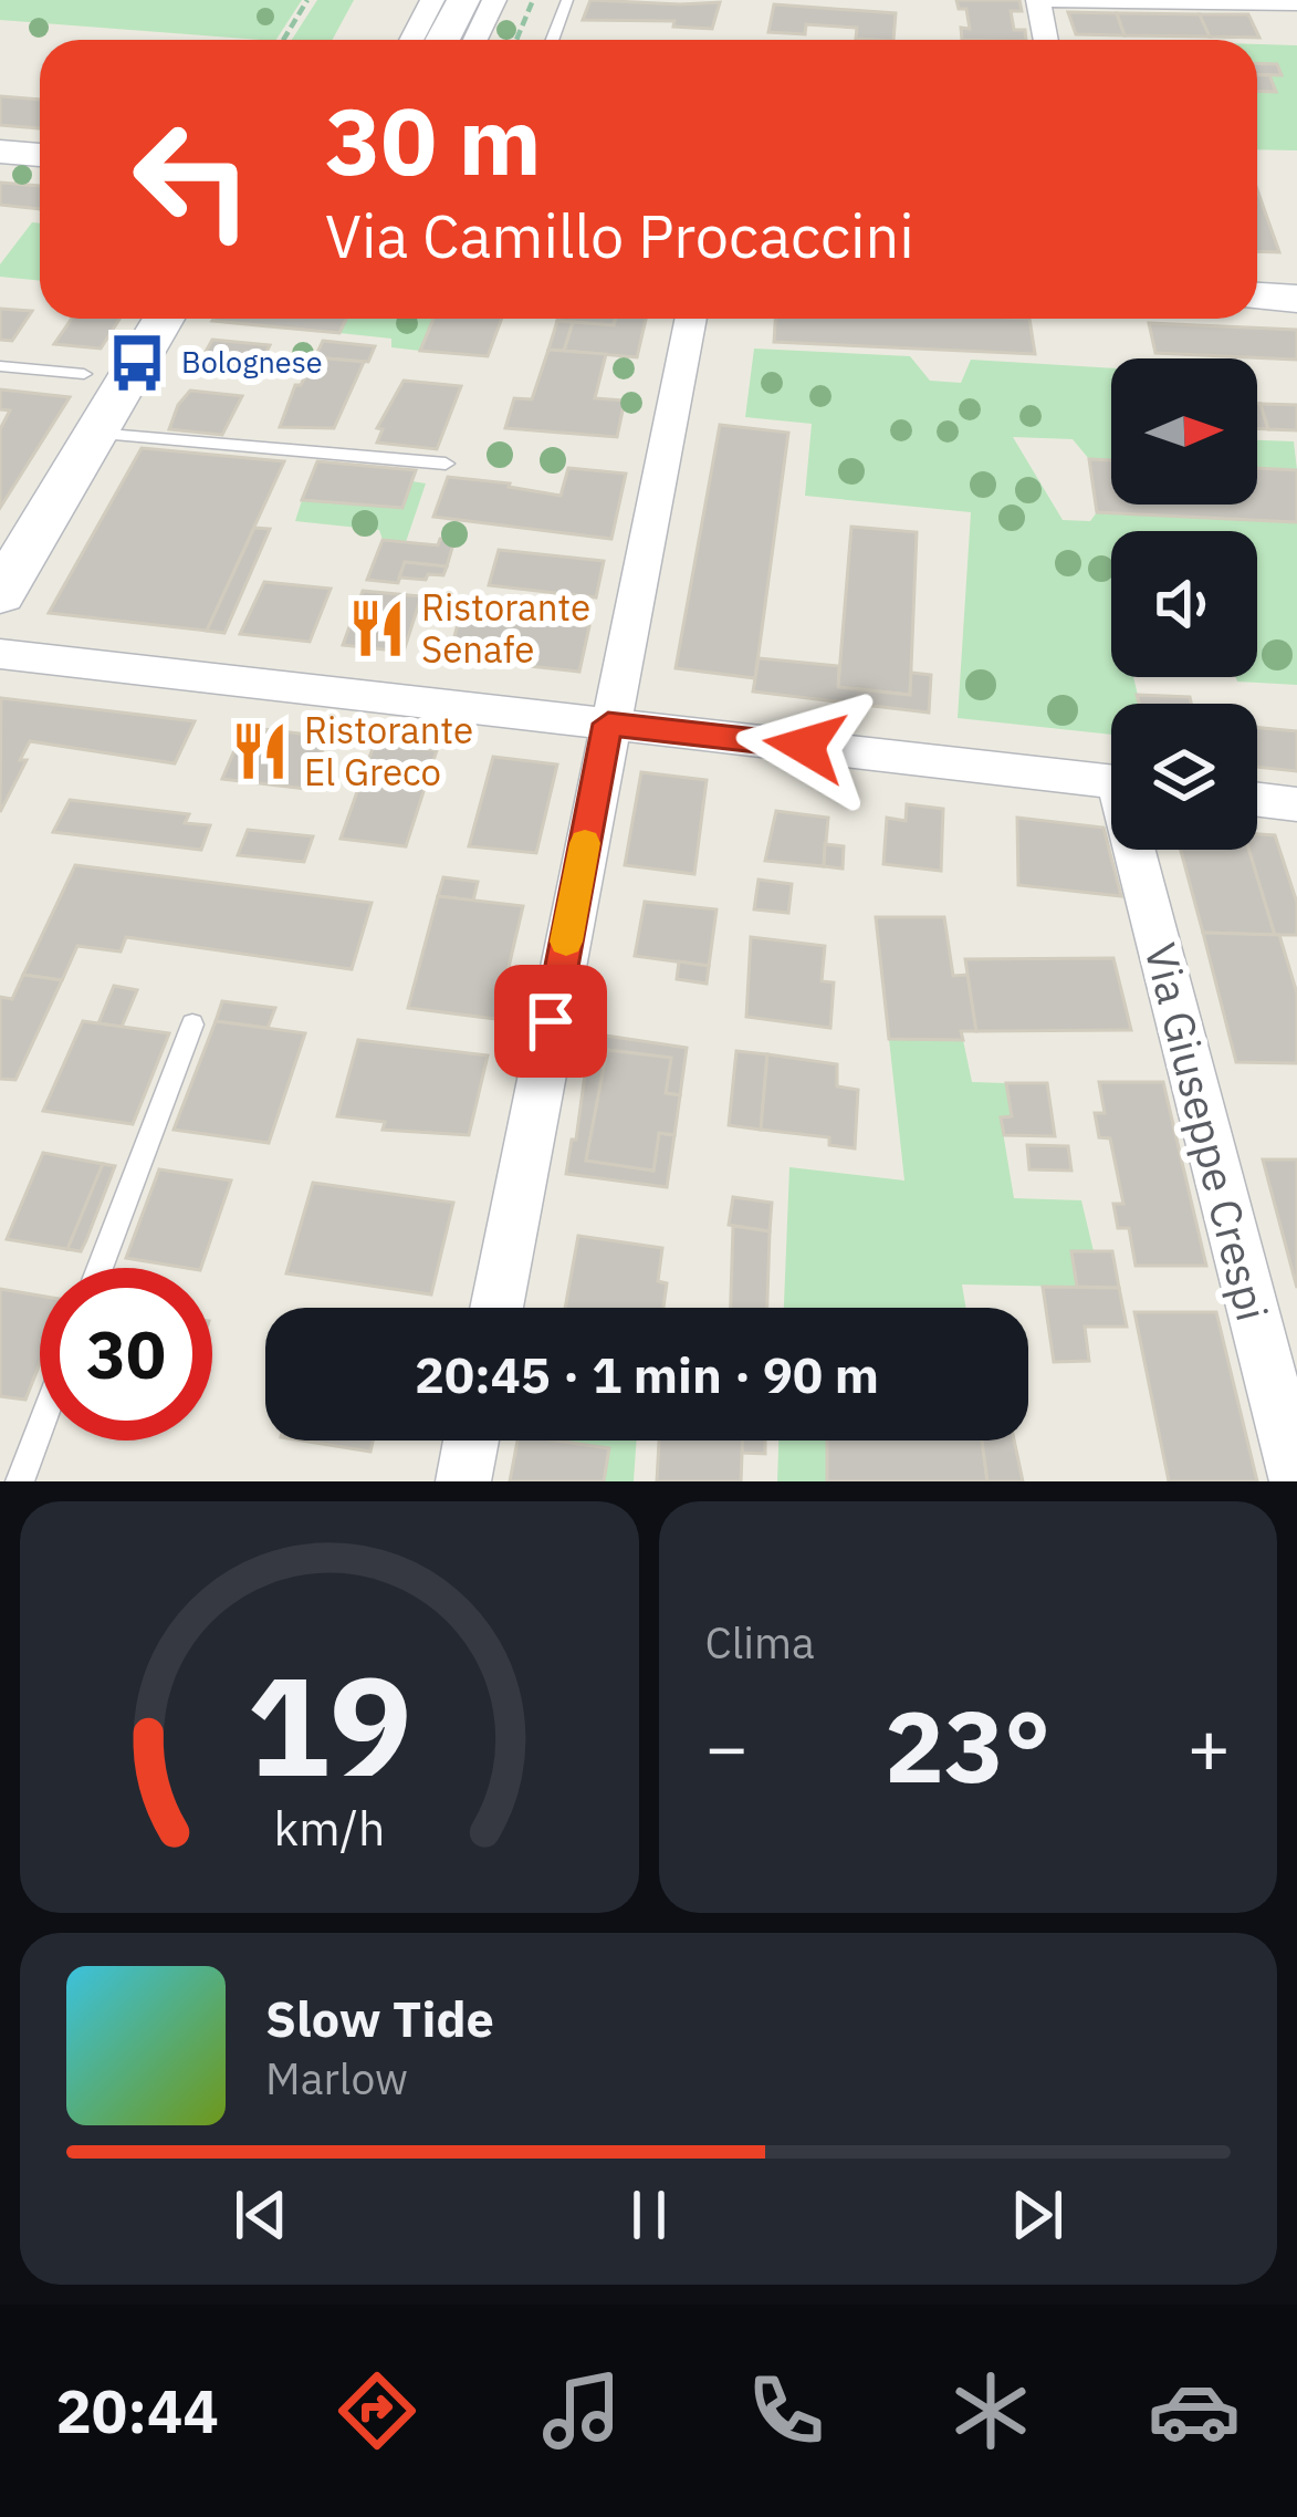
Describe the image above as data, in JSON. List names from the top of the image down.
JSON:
{
  "streets": {
    "street": ["Via Giuseppe Crespi"]
  },
  "places": {
    "bus stop": ["Bolognese"],
    "restaurant": ["Ristorante Senafe", "Ristorante El Greco"]
  },
  "north": "right",
  "page": {
    "turn": ["30 m", "Via Camillo Procaccini"],
    "limit": "30",
    "trip": "20:45 · 1 min · 90 m",
    "tile": "Clima",
    "heat": ["−", "23°", "+"],
    "song": ["Slow Tide", "Marlow"],
    "tabs": "20:44",
    "gauge": ["19", "km/h"]
  }
}
